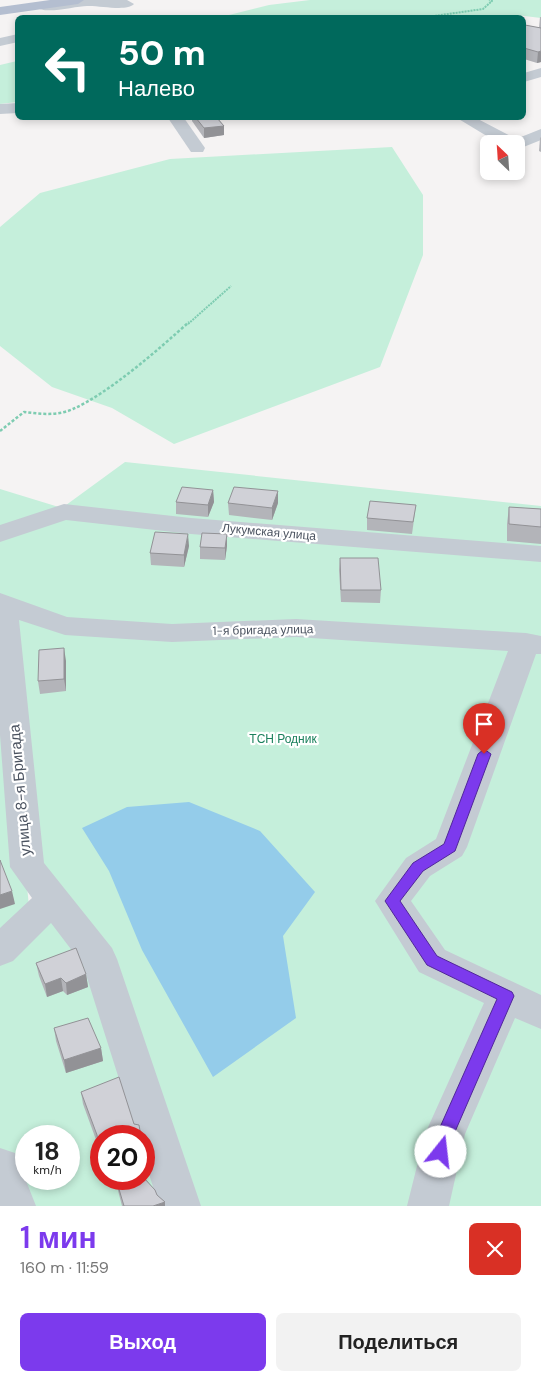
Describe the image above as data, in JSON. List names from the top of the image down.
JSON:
{
  "streets": {
    "street": ["Лукумская улица", "1-я бригада улица", "улица 8-я Бригада"]
  },
  "crossings": [
    ["1-я бригада улица", "улица 8-я Бригада"]
  ],
  "parks": ["ТСН Родник"],
  "north": "top left",
  "page": {
    "turn": ["50 m", "Налево"],
    "speed": "18 km/h",
    "limit": "20",
    "heading": ["1 мин", "160 m · 11:59"],
    "buttons": ["Выход", "Поделиться"]
  }
}
